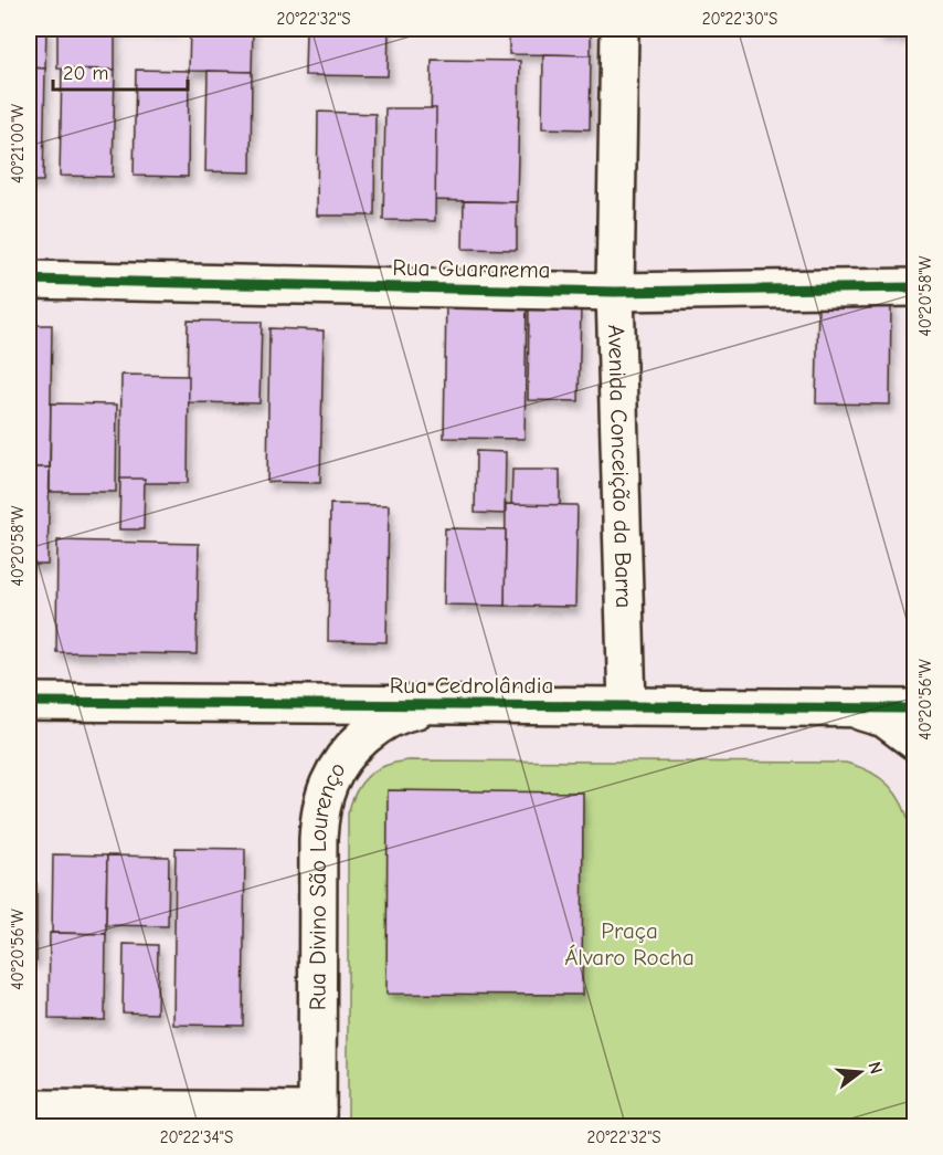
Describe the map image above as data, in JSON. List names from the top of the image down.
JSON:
{
  "streets": {
    "street": [
      "Rua Guararema",
      "Avenida Conceição da Barra",
      "Rua Cedrolândia",
      "Rua Divino São Lourenço"
    ]
  },
  "crossings": [
    ["Rua Guararema", "Avenida Conceição da Barra"],
    ["Avenida Conceição da Barra", "Rua Cedrolândia"],
    ["Rua Cedrolândia", "Rua Divino São Lourenço"]
  ],
  "parks": ["Praça Álvaro Rocha"],
  "scale_bar": "20 m",
  "north": "right",
  "coordinates": [
    "20°22'32\"S",
    "20°22'30\"S",
    "40°21'00\"W",
    "40°20'58\"W",
    "40°20'56\"W",
    "20°22'34\"S"
  ]
}
